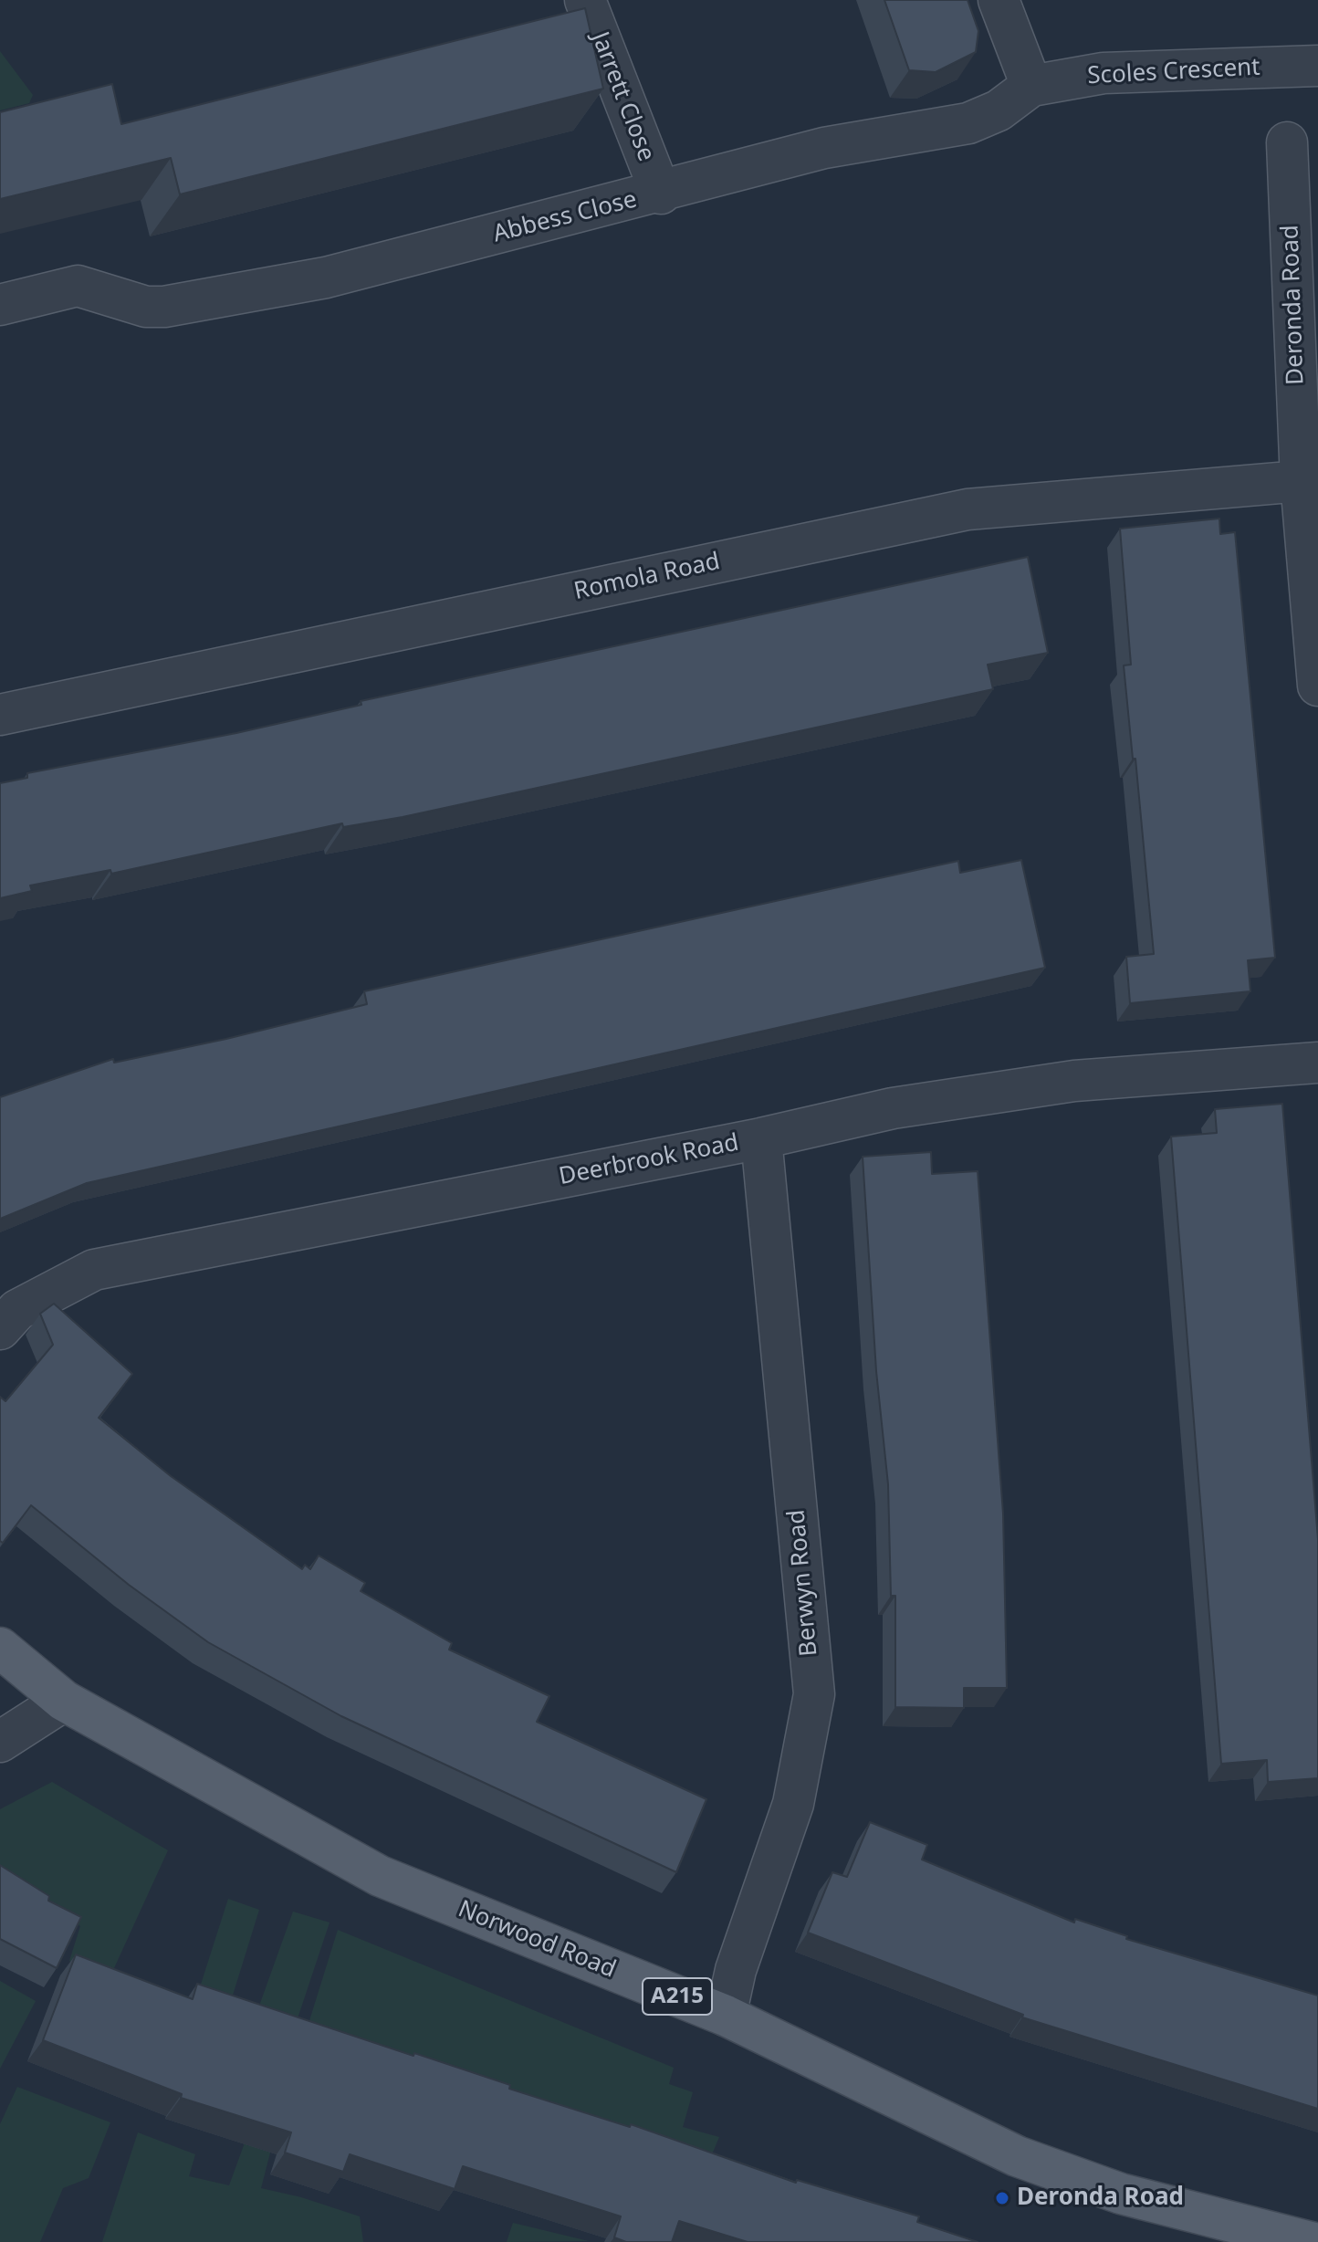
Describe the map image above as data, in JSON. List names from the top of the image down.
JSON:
{
  "streets": {
    "main road": ["Norwood Road", "A215"],
    "street": [
      "Scoles Crescent",
      "Jarrett Close",
      "Abbess Close",
      "Deronda Road",
      "Romola Road",
      "Deerbrook Road",
      "Berwyn Road"
    ]
  },
  "crossings": [
    ["Scoles Crescent", "Abbess Close"],
    ["Jarrett Close", "Abbess Close"],
    ["Deronda Road", "Romola Road"],
    ["Deerbrook Road", "Berwyn Road"],
    ["Berwyn Road", "Norwood Road"]
  ],
  "places": ["Deronda Road"]
}
